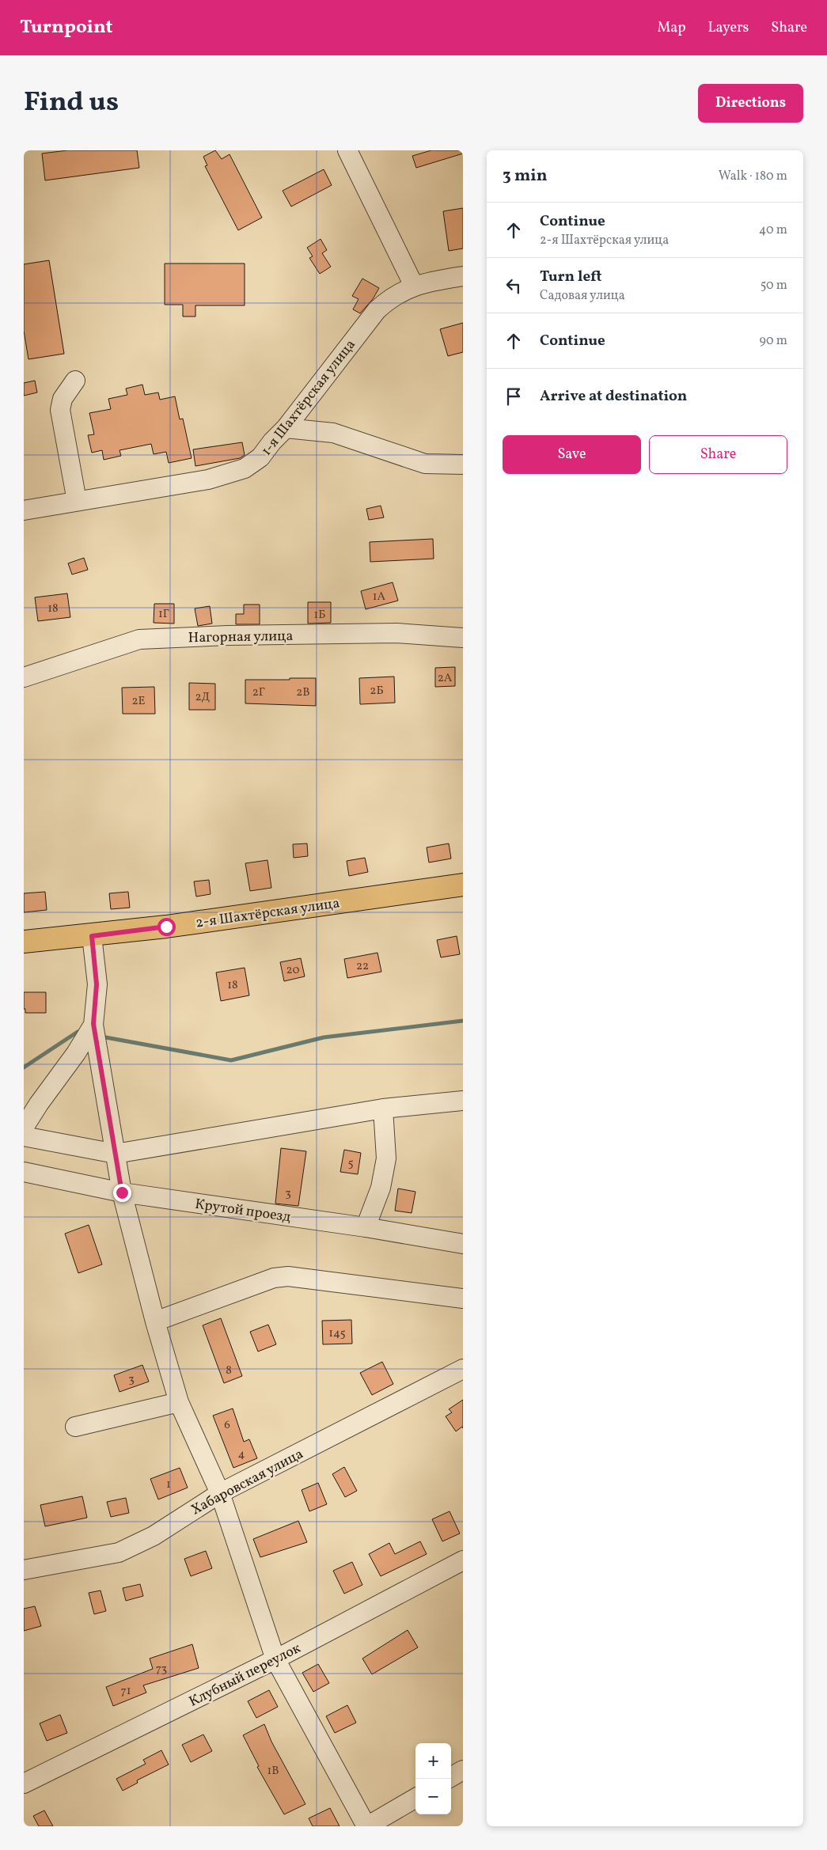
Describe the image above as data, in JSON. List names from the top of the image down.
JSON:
{
  "streets": {
    "main road": ["2-я Шахтёрская улица"],
    "street": [
      "1-я Шахтёрская улица",
      "Нагорная улица",
      "Крутой проезд",
      "Хабаровская улица",
      "Клубный переулок"
    ]
  },
  "house_numbers": [
    "1А",
    "18",
    "1Г",
    "1Б",
    "2А",
    "2Б",
    "2Г",
    "2В",
    "2Д",
    "2Е",
    "22",
    "20",
    "18",
    "5",
    "3",
    "145",
    "8",
    "3",
    "6",
    "4",
    "1",
    "73",
    "71",
    "1В"
  ],
  "page": {
    "header": "Turnpoint",
    "nav": ["Map", "Layers", "Share"],
    "title": "Find us",
    "buttons": [
      "Directions",
      ["Save", "Share"]
    ],
    "heading": ["3 min", "Walk · 180 m"],
    "list": [
      ["Continue", "2-я Шахтёрская улица", "40 m"],
      ["Turn left", "Садовая улица", "50 m"],
      ["Continue", "90 m"],
      "Arrive at destination"
    ],
    "map_buttons": ["+", "−"]
  }
}
